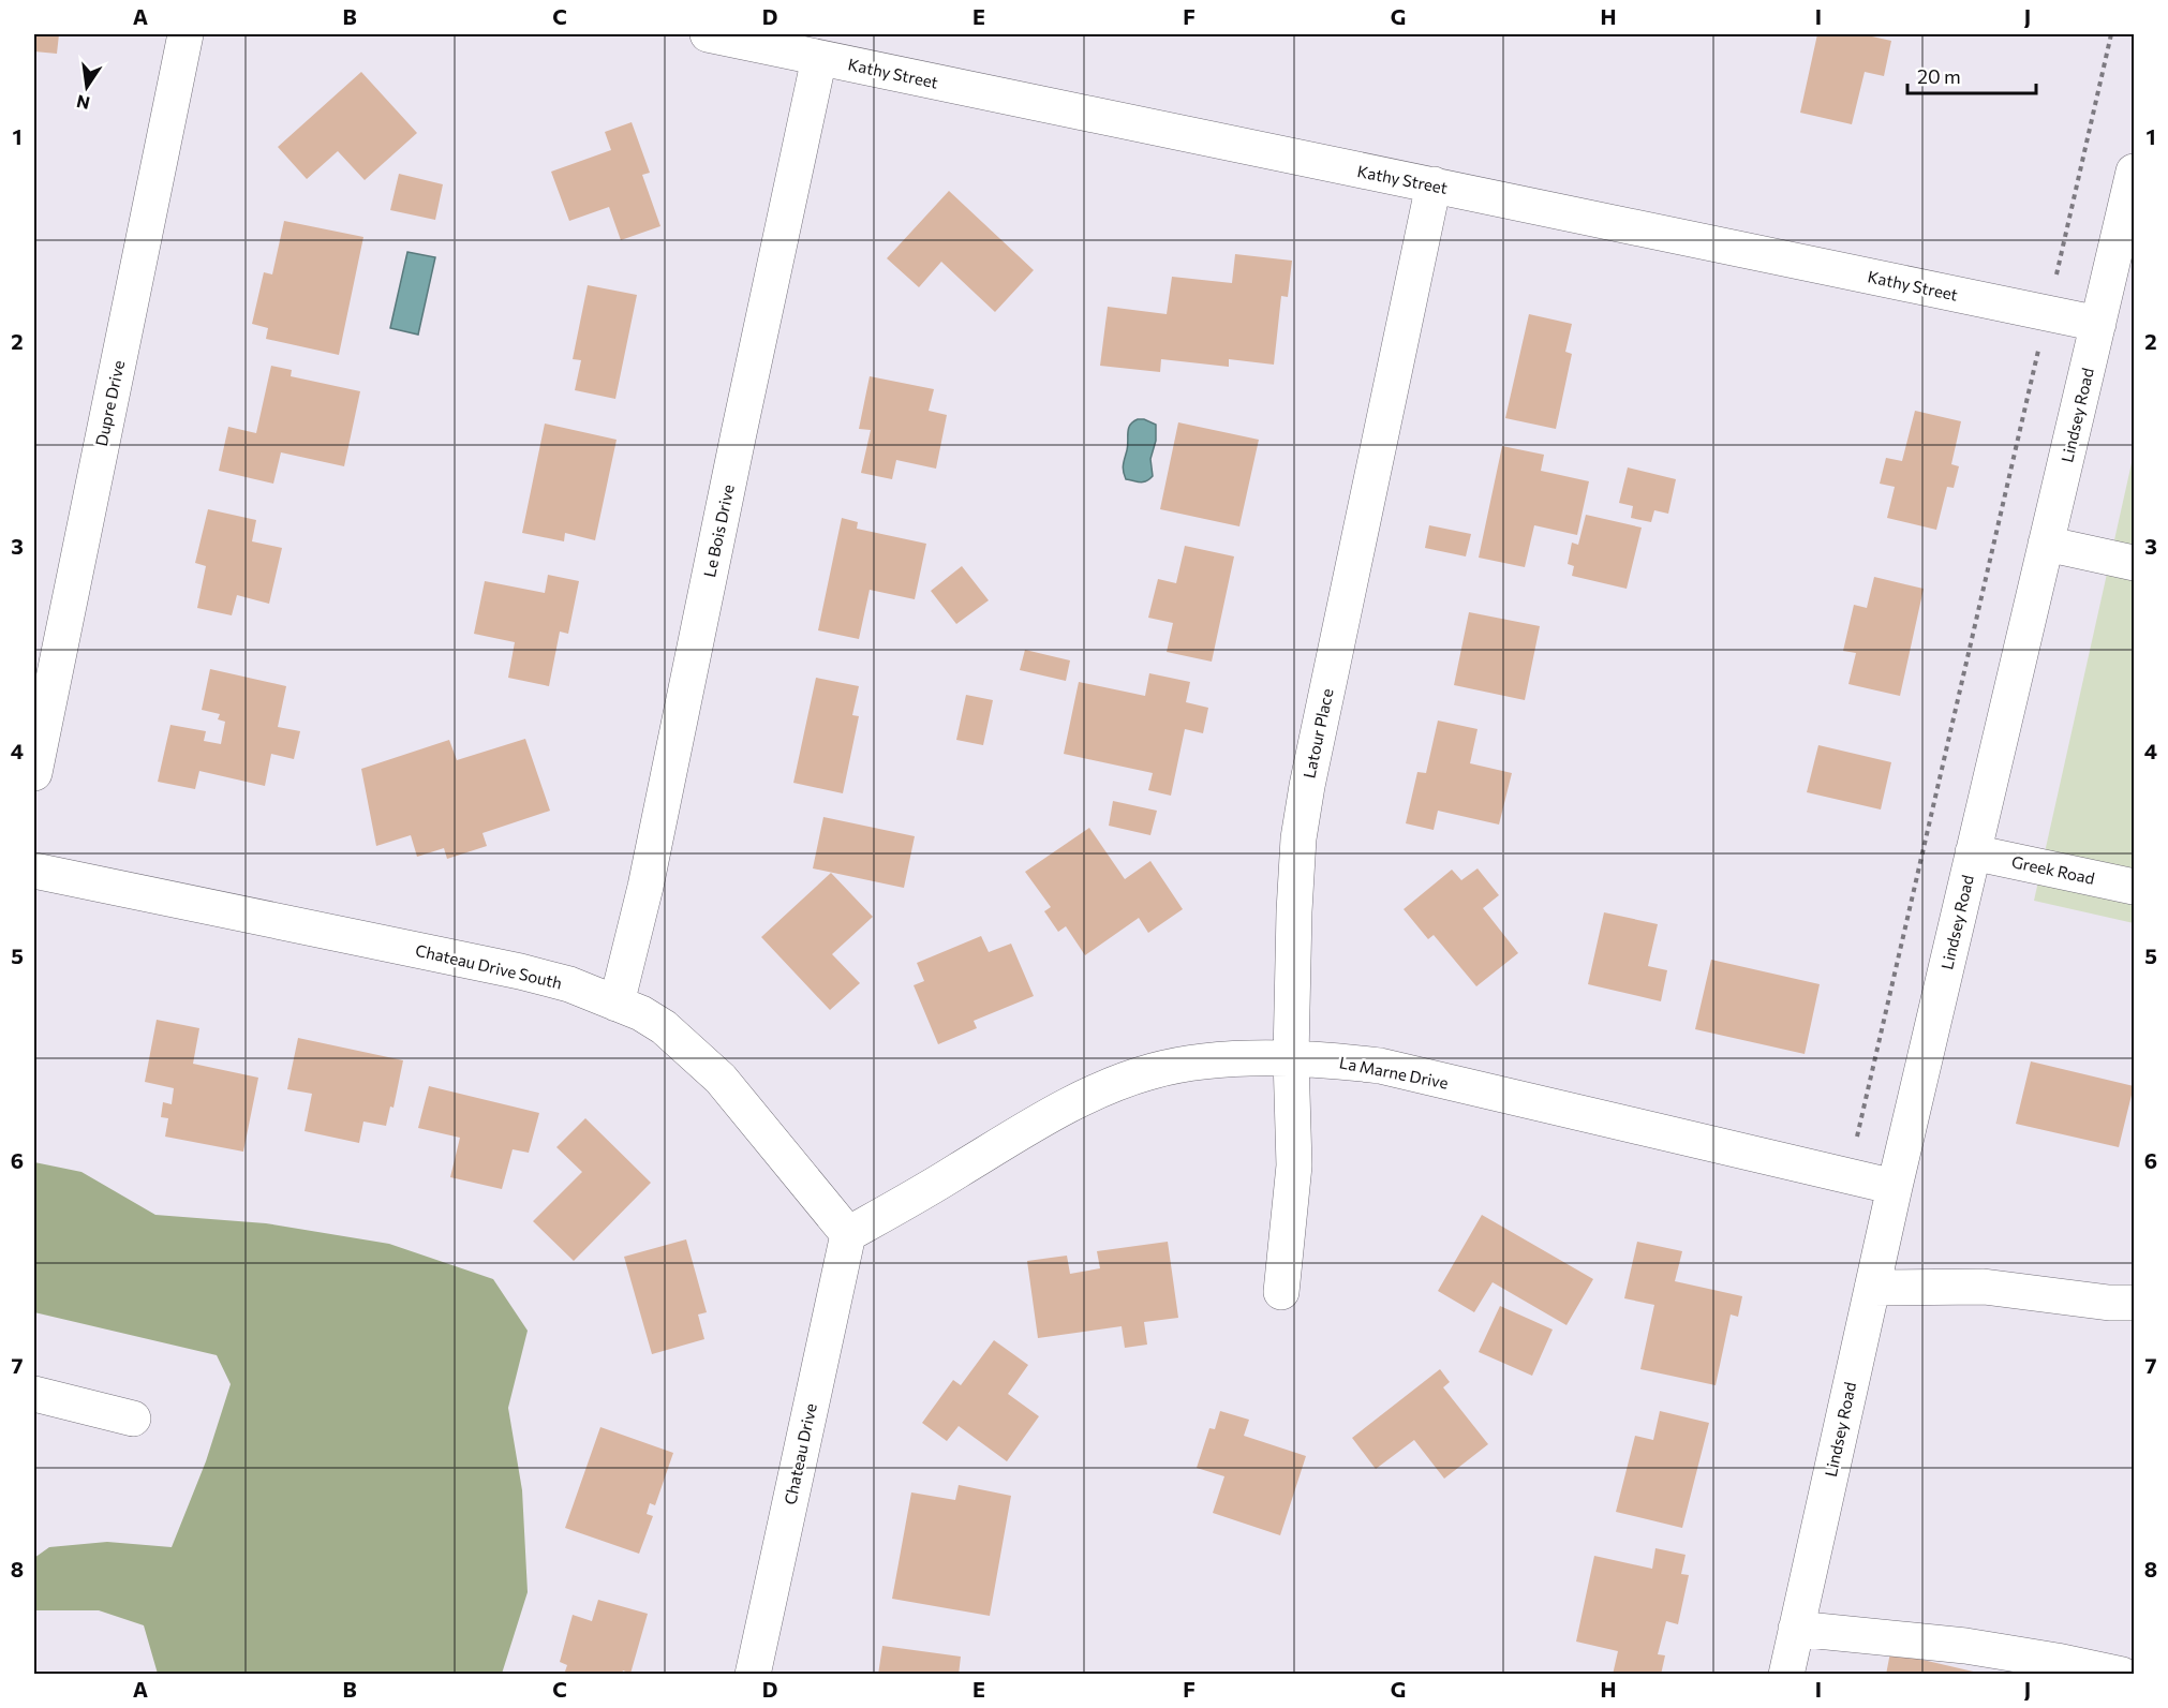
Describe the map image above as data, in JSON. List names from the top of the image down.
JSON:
{
  "streets": {
    "street": [
      "Kathy Street",
      "Dupre Drive",
      "Lindsey Road",
      "Le Bois Drive",
      "Latour Place",
      "Greek Road",
      "Chateau Drive South",
      "La Marne Drive",
      "Chateau Drive"
    ]
  },
  "crossings": [
    ["Kathy Street", "Lindsey Road"],
    ["Kathy Street", "Le Bois Drive"],
    ["Kathy Street", "Latour Place"],
    ["Lindsey Road", "Greek Road"],
    ["Lindsey Road", "La Marne Drive"],
    ["Le Bois Drive", "Chateau Drive South"],
    ["Latour Place", "La Marne Drive"],
    ["Chateau Drive South", "La Marne Drive"],
    ["Chateau Drive South", "Chateau Drive"],
    ["La Marne Drive", "Chateau Drive"]
  ],
  "scale_bar": "20 m",
  "north": "bottom",
  "grid": {
    "columns": [
      "A",
      "B",
      "C",
      "D",
      "E",
      "F",
      "G",
      "H",
      "I",
      "J"
    ],
    "rows": [
      "1",
      "2",
      "3",
      "4",
      "5",
      "6",
      "7",
      "8"
    ]
  }
}
